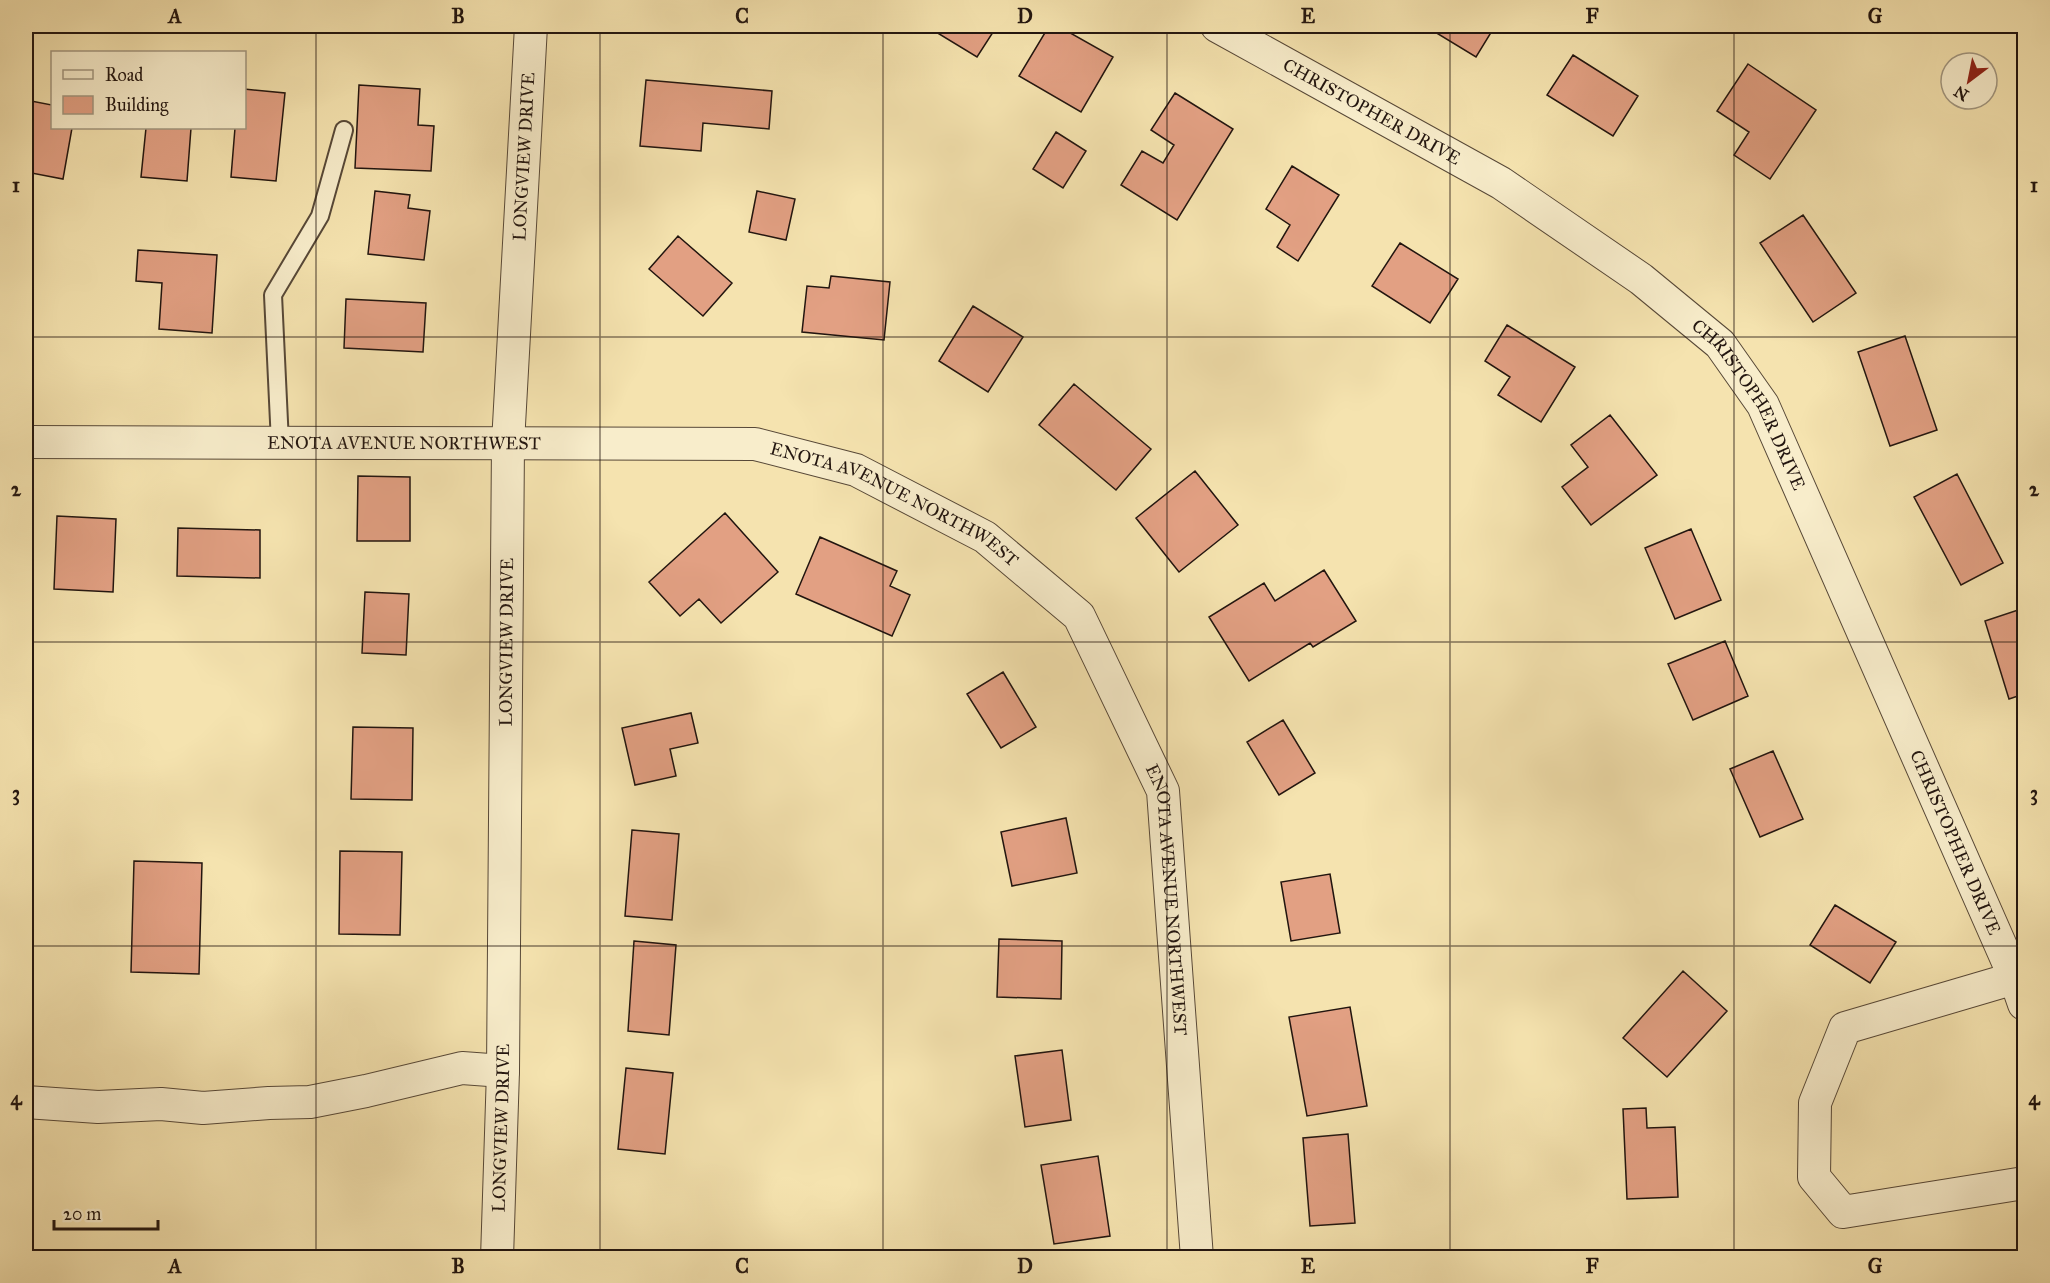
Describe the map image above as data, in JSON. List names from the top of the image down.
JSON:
{
  "streets": {
    "street": ["CHRISTOPHER DRIVE", "LONGVIEW DRIVE", "ENOTA AVENUE NORTHWEST"]
  },
  "crossings": [
    ["LONGVIEW DRIVE", "ENOTA AVENUE NORTHWEST"]
  ],
  "legend": ["Road", "Building"],
  "scale_bar": "20 m",
  "north": "bottom left",
  "grid": {
    "columns": [
      "A",
      "B",
      "C",
      "D",
      "E",
      "F",
      "G"
    ],
    "rows": [
      "1",
      "2",
      "3",
      "4"
    ]
  }
}
